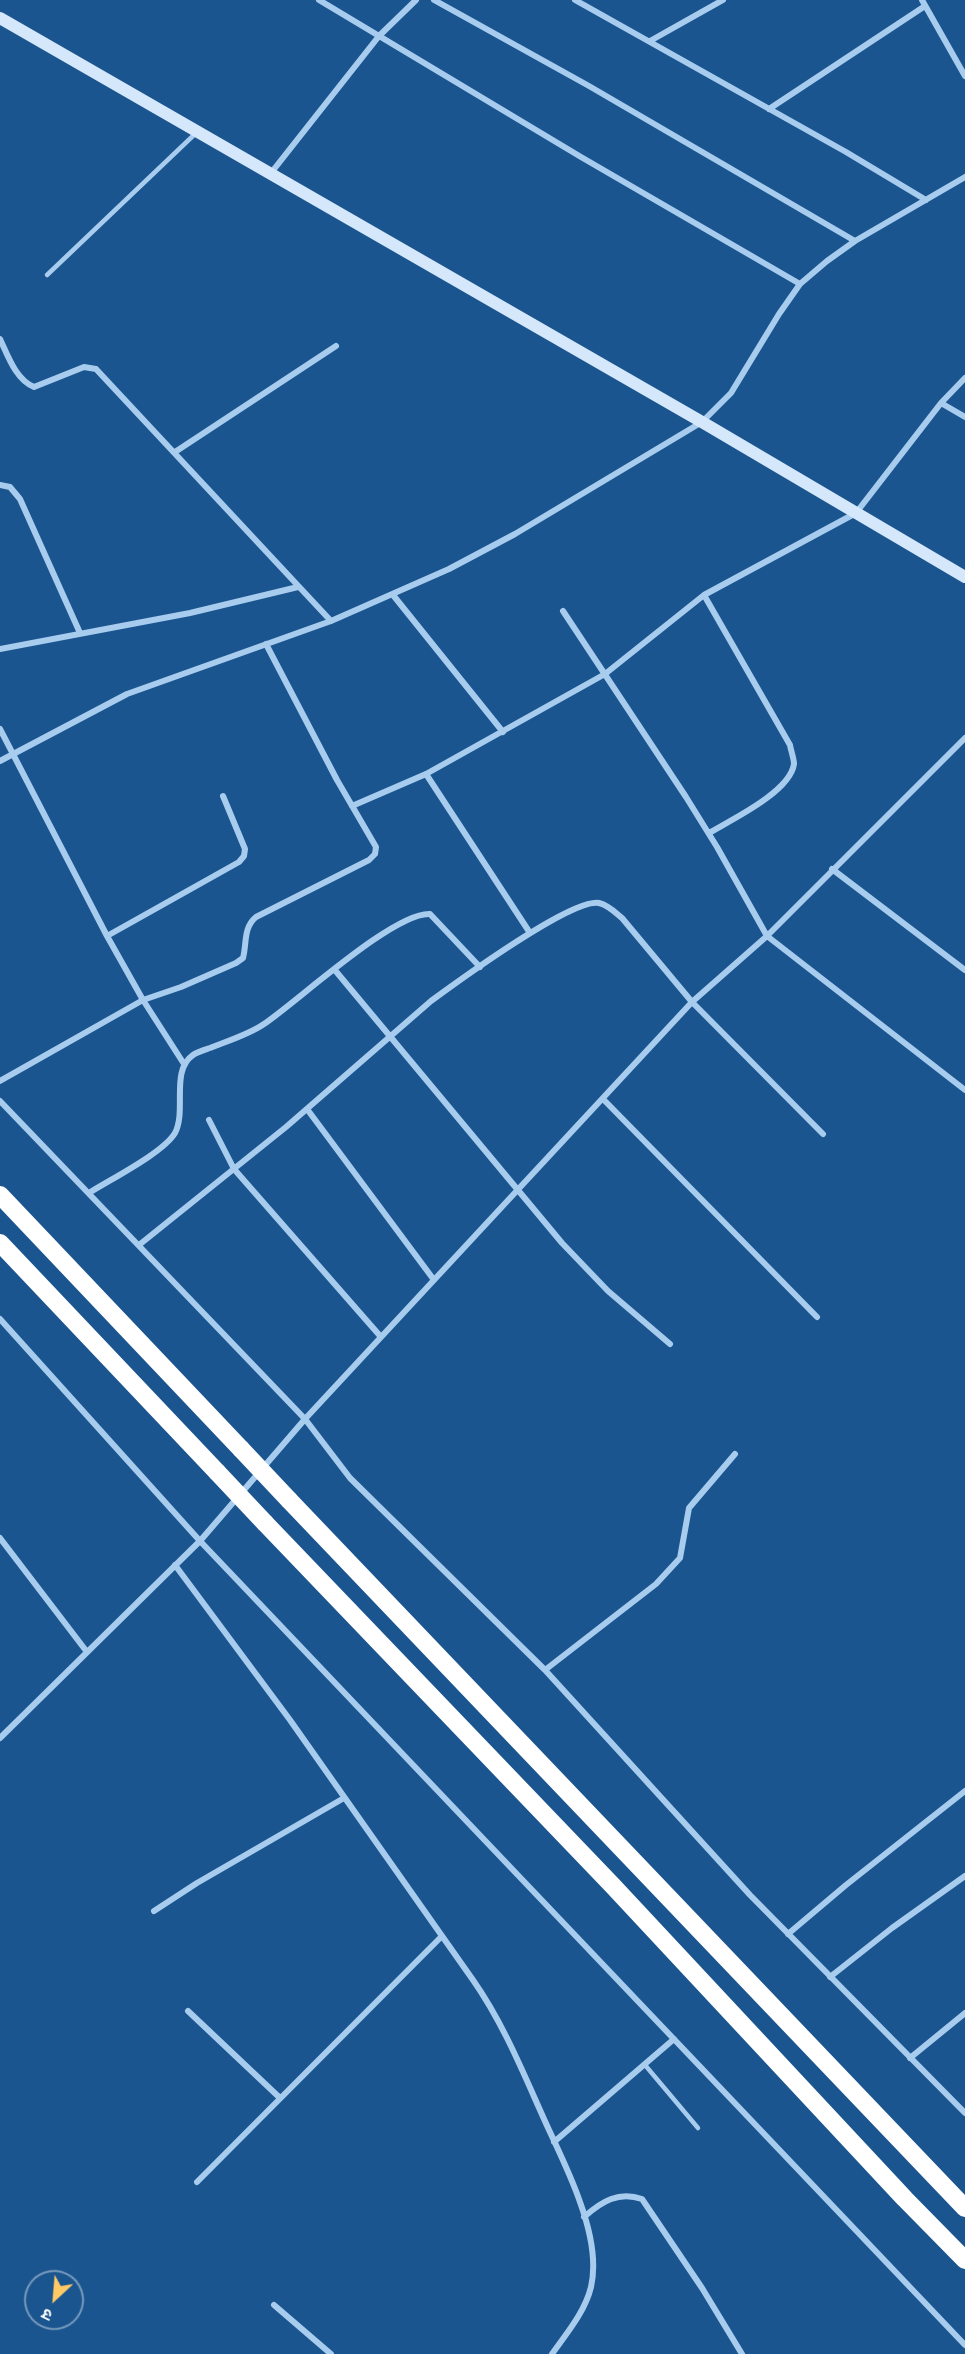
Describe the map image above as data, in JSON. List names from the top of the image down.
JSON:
{
  "north": "bottom left"
}
